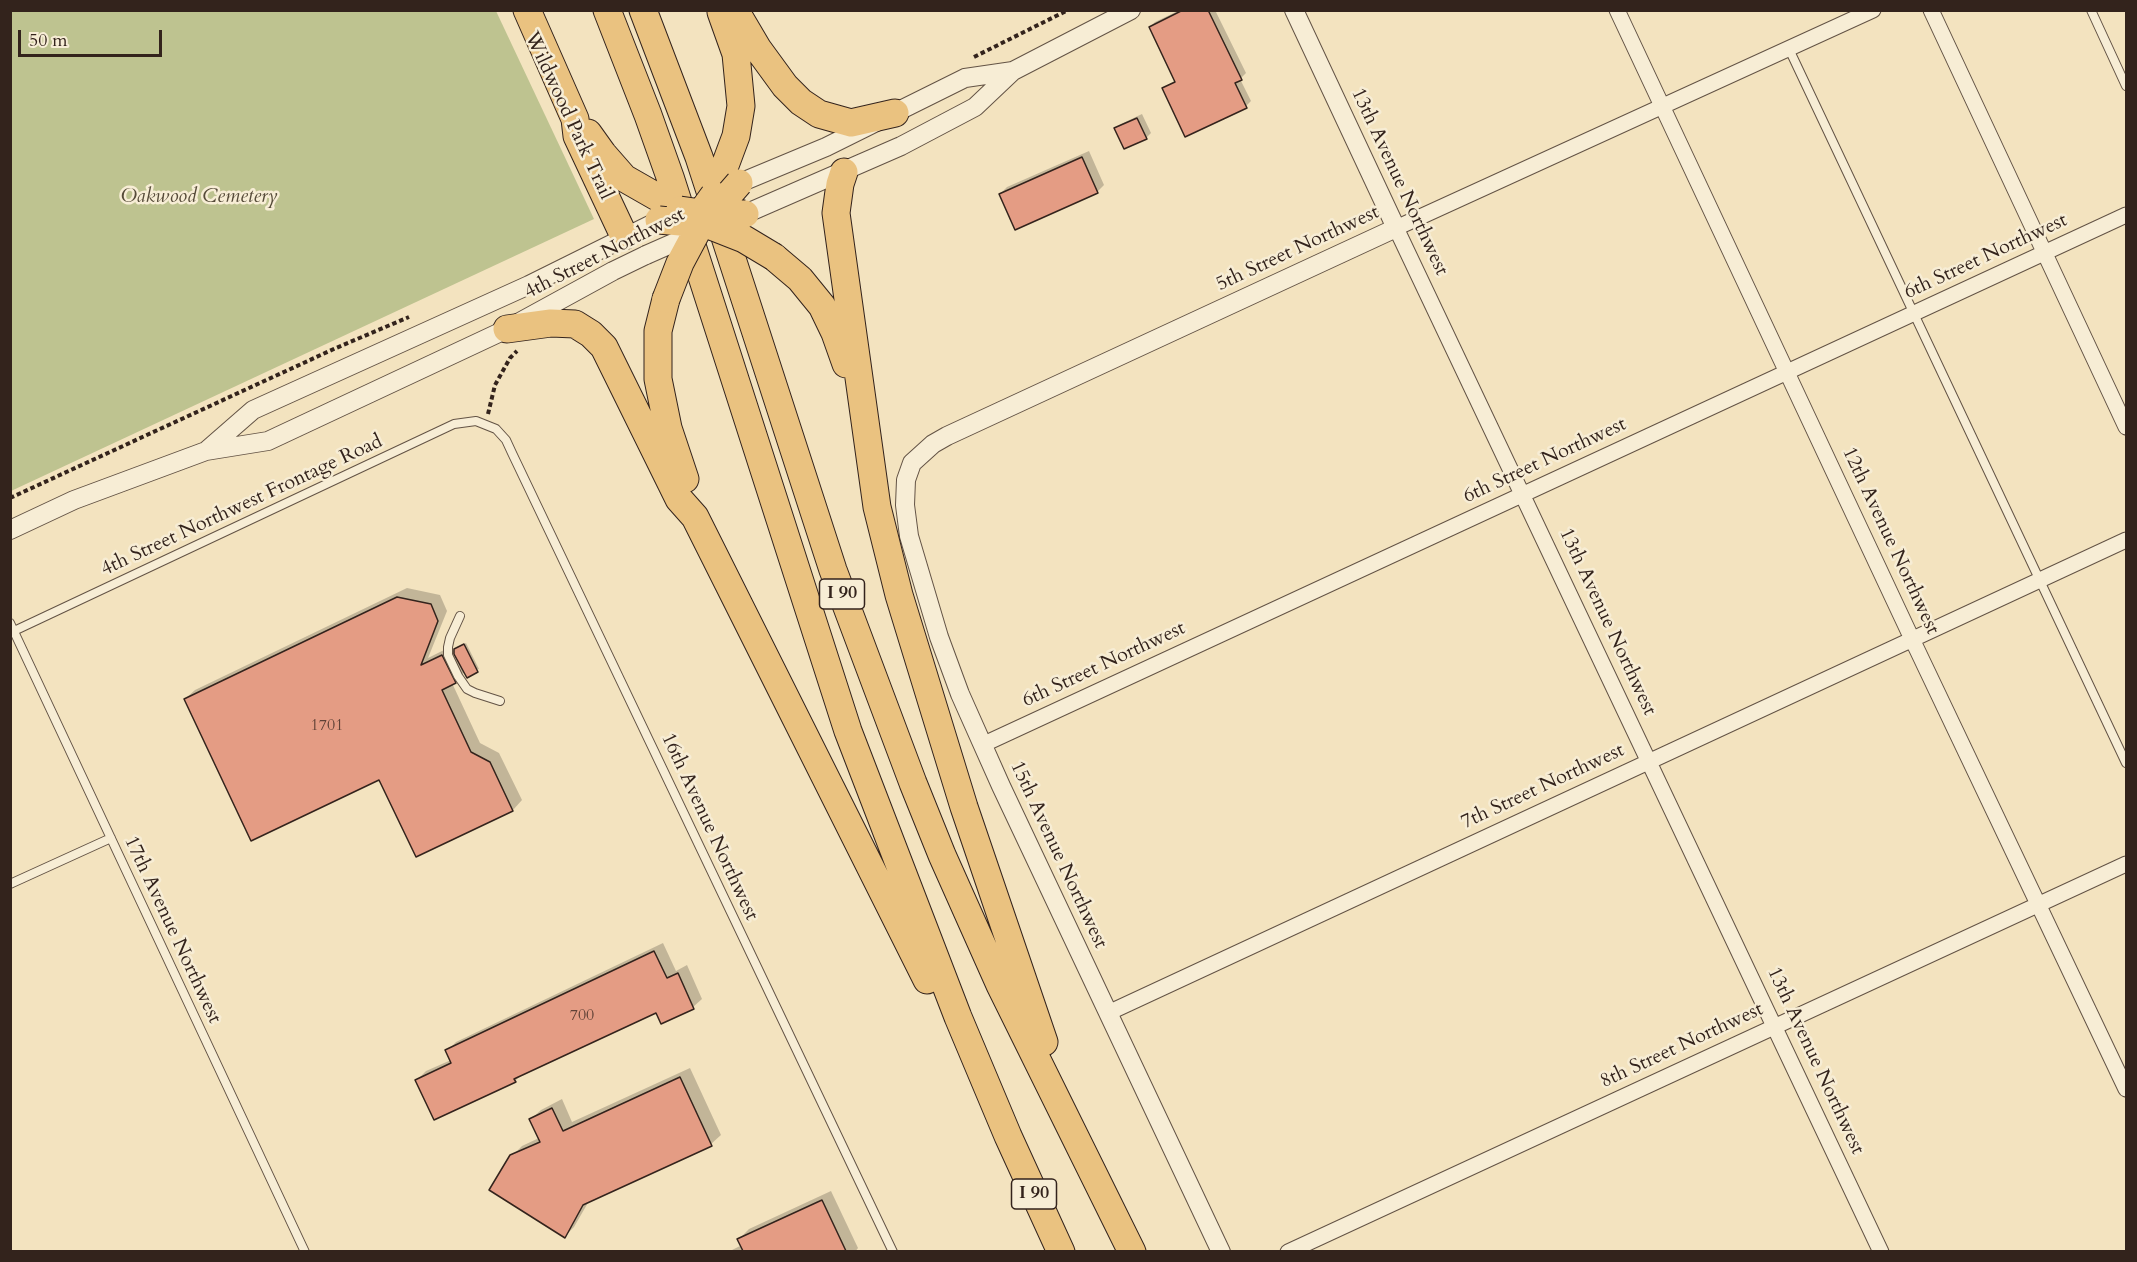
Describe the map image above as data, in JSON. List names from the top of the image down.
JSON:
{
  "streets": {
    "highway": ["I 90"],
    "street": [
      "13th Avenue Northwest",
      "5th Street Northwest",
      "4th Street Northwest",
      "6th Street Northwest",
      "12th Avenue Northwest",
      "7th Street Northwest",
      "15th Avenue Northwest",
      "8th Street Northwest"
    ],
    "lane": ["4th Street Northwest Frontage Road", "16th Avenue Northwest", "17th Avenue Northwest"]
  },
  "crossings": [
    ["13th Avenue Northwest", "5th Street Northwest"],
    ["13th Avenue Northwest", "6th Street Northwest"],
    ["13th Avenue Northwest", "7th Street Northwest"],
    ["13th Avenue Northwest", "8th Street Northwest"],
    ["5th Street Northwest", "12th Avenue Northwest"],
    ["5th Street Northwest", "15th Avenue Northwest"],
    ["6th Street Northwest", "12th Avenue Northwest"],
    ["6th Street Northwest", "15th Avenue Northwest"],
    ["4th Street Northwest Frontage Road", "16th Avenue Northwest"],
    ["4th Street Northwest Frontage Road", "17th Avenue Northwest"],
    ["12th Avenue Northwest", "7th Street Northwest"],
    ["12th Avenue Northwest", "8th Street Northwest"],
    ["7th Street Northwest", "15th Avenue Northwest"]
  ],
  "parks": ["Oakwood Cemetery"],
  "house_numbers": ["1701", "700"],
  "scale_bar": "50 m"
}
